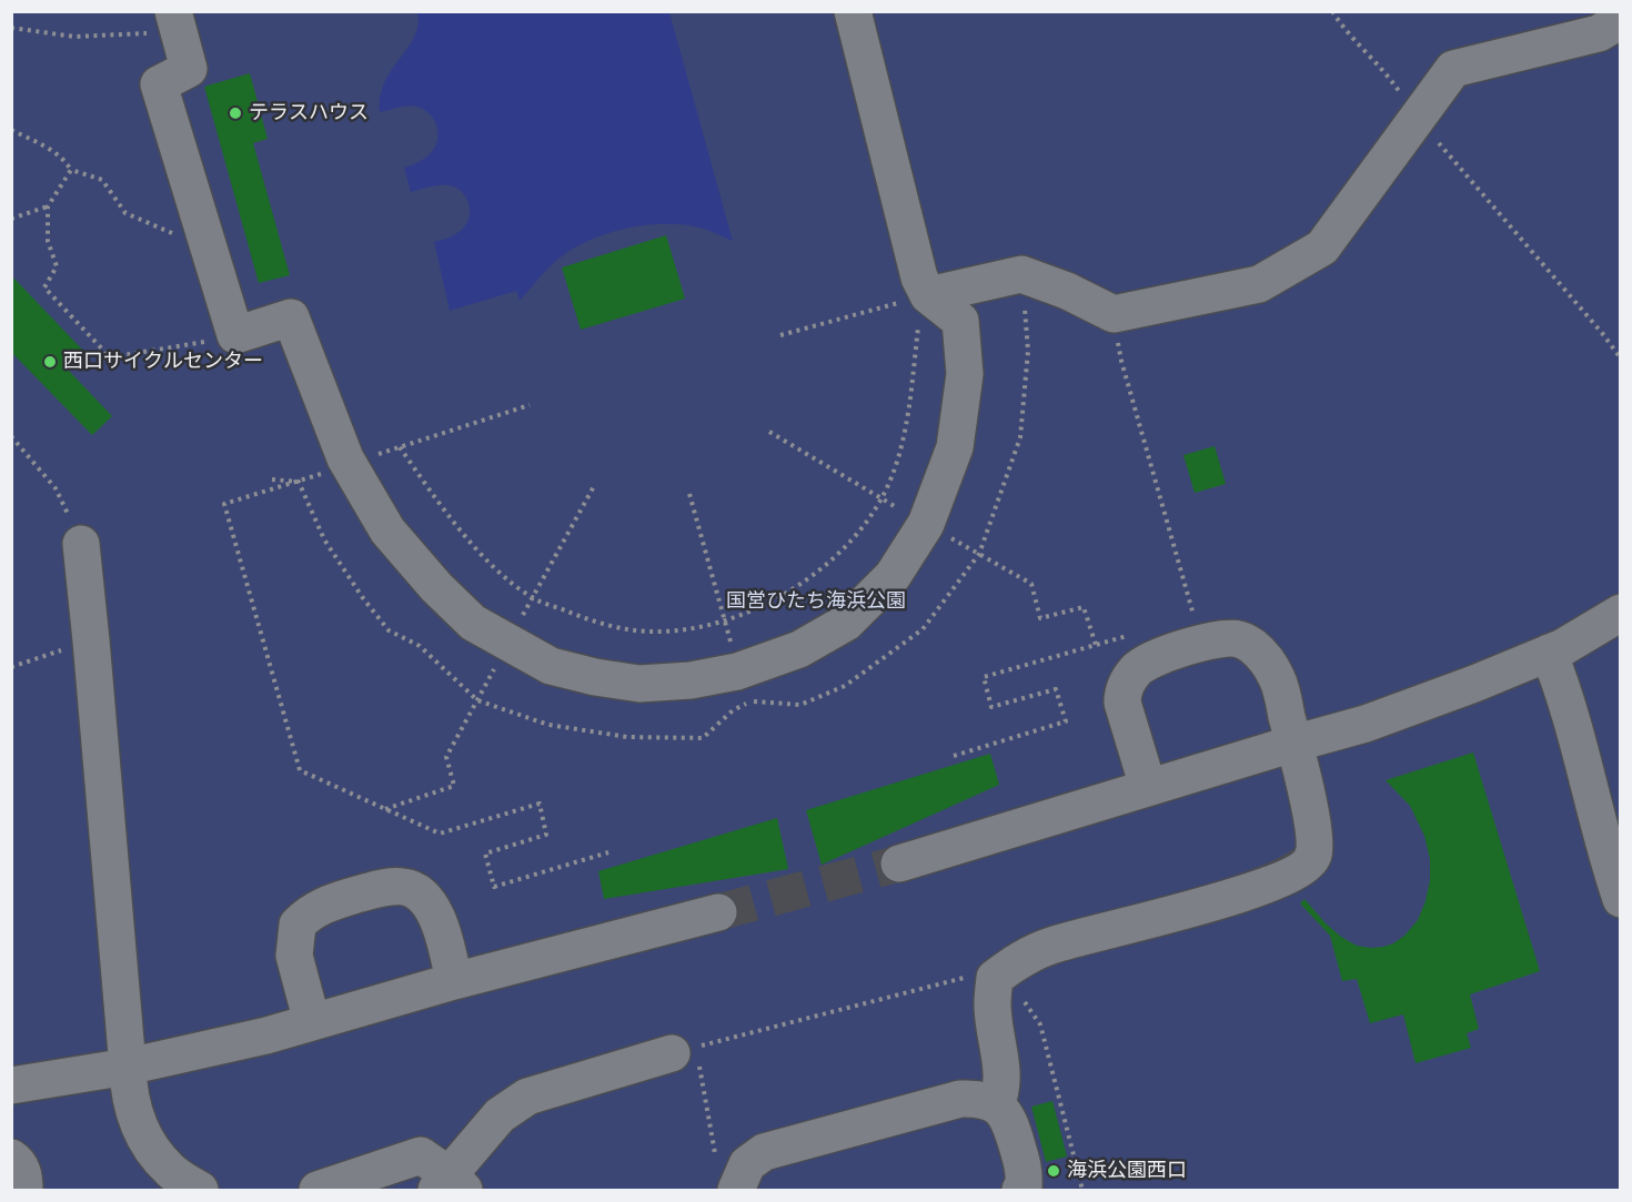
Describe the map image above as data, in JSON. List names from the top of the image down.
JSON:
{
  "parks": ["国営ひたち海浜公園"],
  "places": ["テラスハウス", "西口サイクルセンター", "海浜公園西口"]
}
